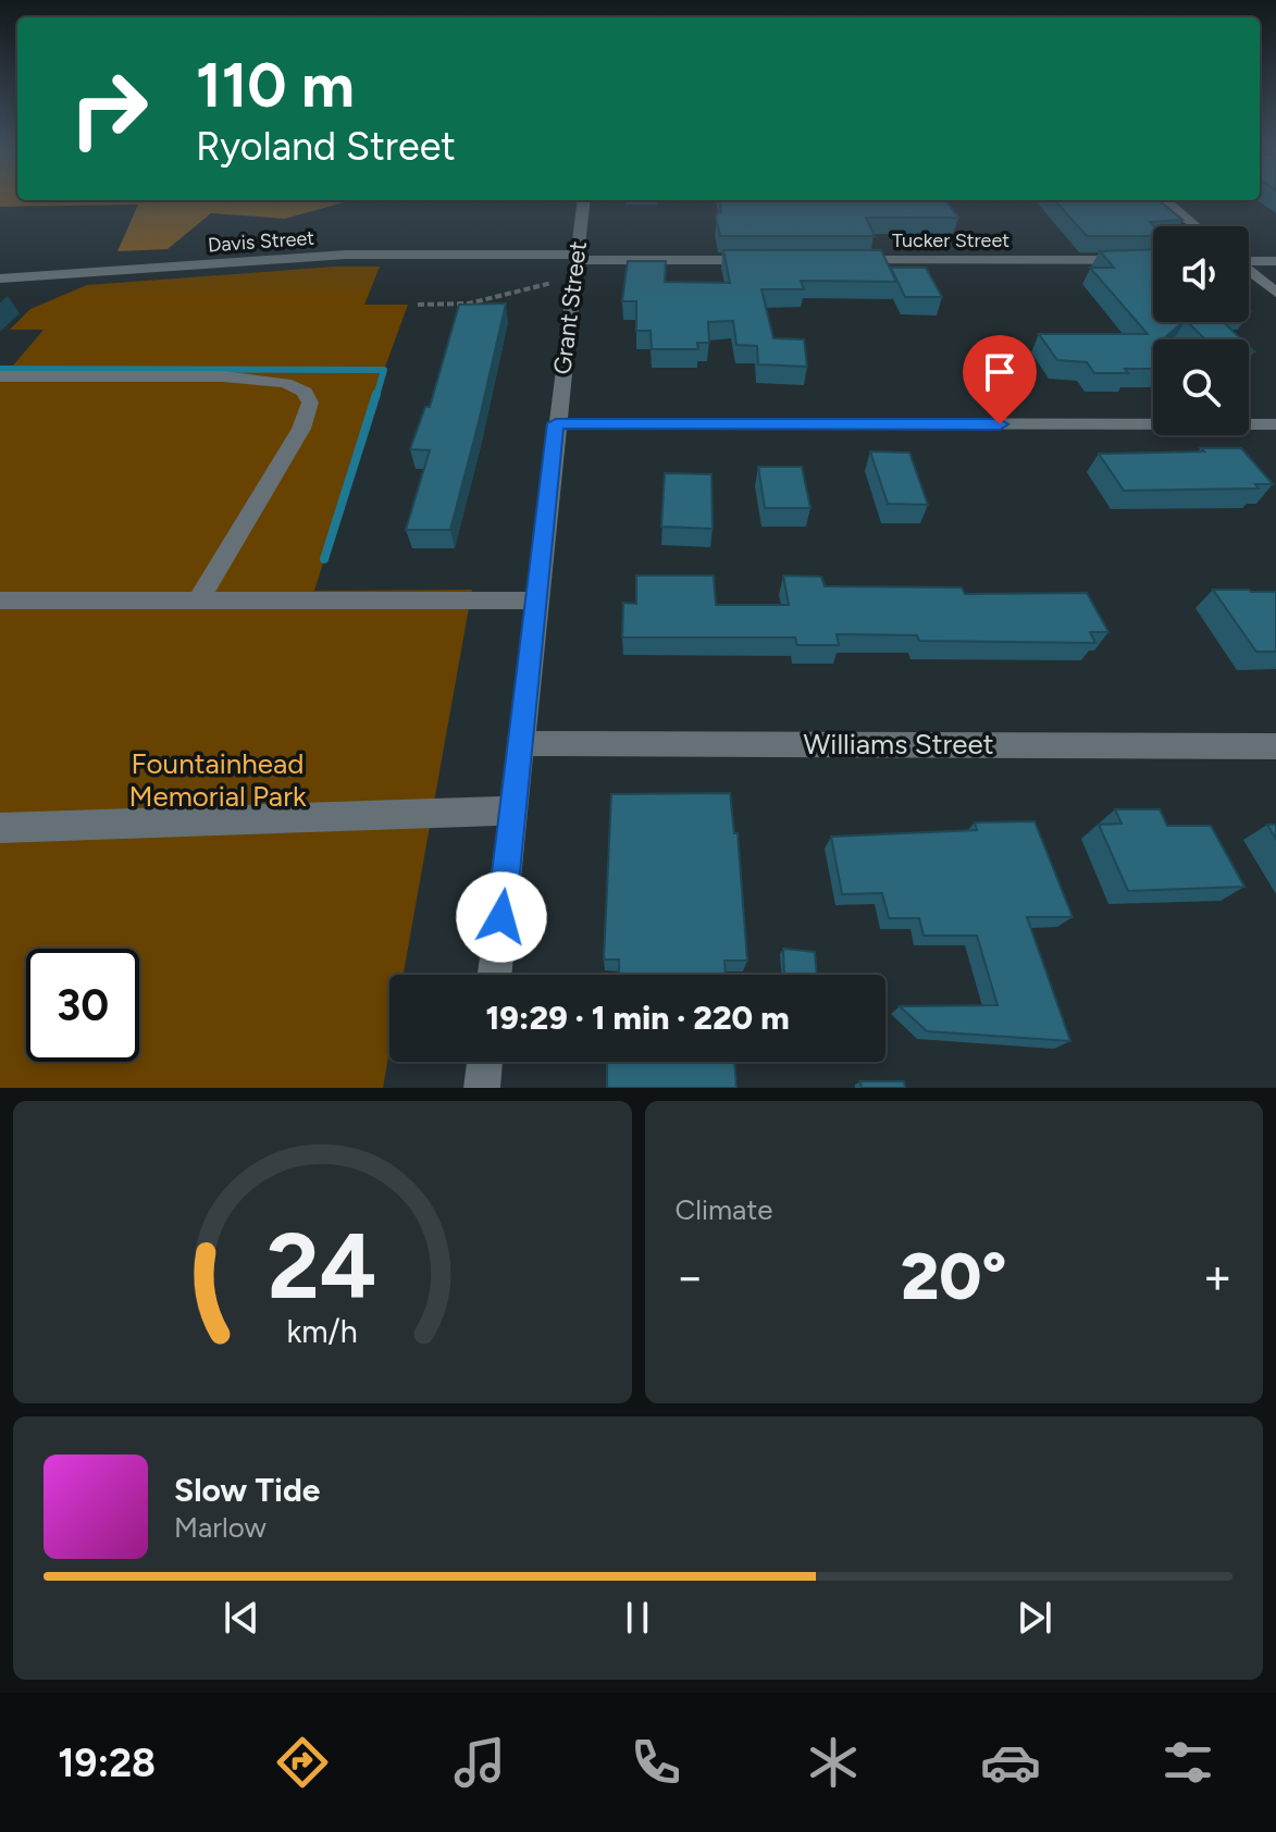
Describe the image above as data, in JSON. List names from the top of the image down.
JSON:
{
  "streets": {
    "street": [
      "Tucker Street",
      "Davis Street",
      "Grant Street",
      "Williams Street"
    ]
  },
  "crossings": [
    ["Davis Street", "Grant Street"],
    ["Grant Street", "Williams Street"]
  ],
  "parks": ["Fountainhead Memorial Park"],
  "page": {
    "turn": ["110 m", "Ryoland Street"],
    "limit": "30",
    "trip": "19:29 · 1 min · 220 m",
    "tile": "Climate",
    "heat": ["−", "20°", "+"],
    "song": ["Slow Tide", "Marlow"],
    "tabs": "19:28",
    "gauge": ["24", "km/h"]
  }
}
